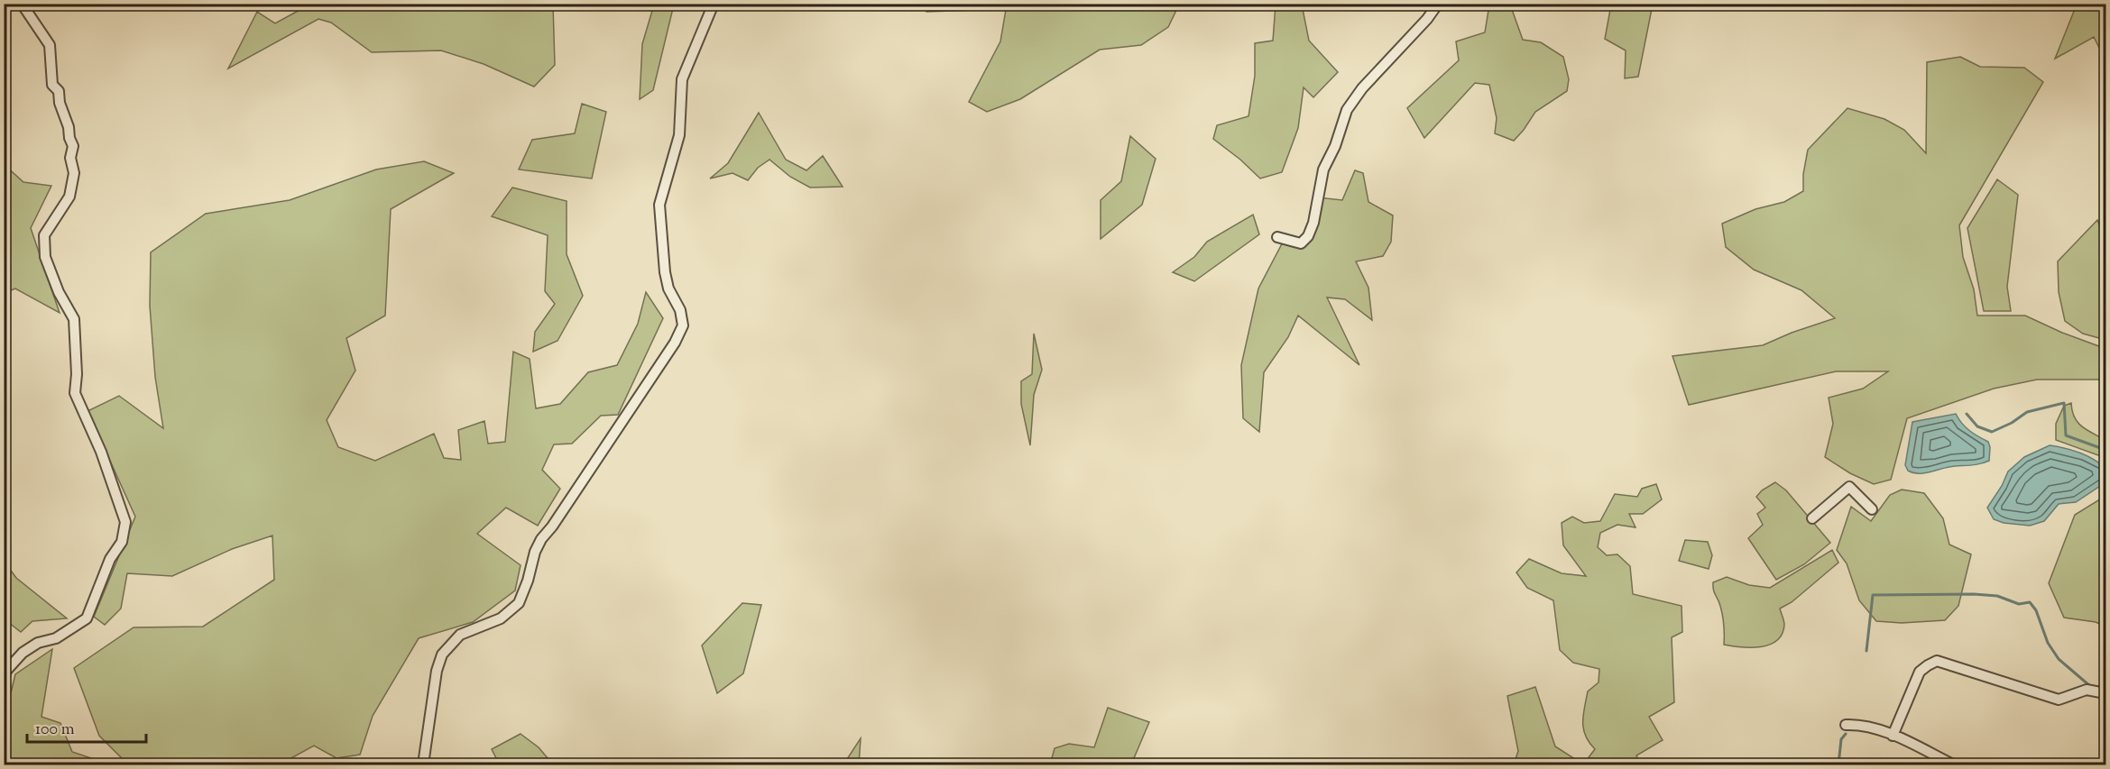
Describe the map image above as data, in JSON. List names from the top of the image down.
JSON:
{
  "scale_bar": "100 m"
}
